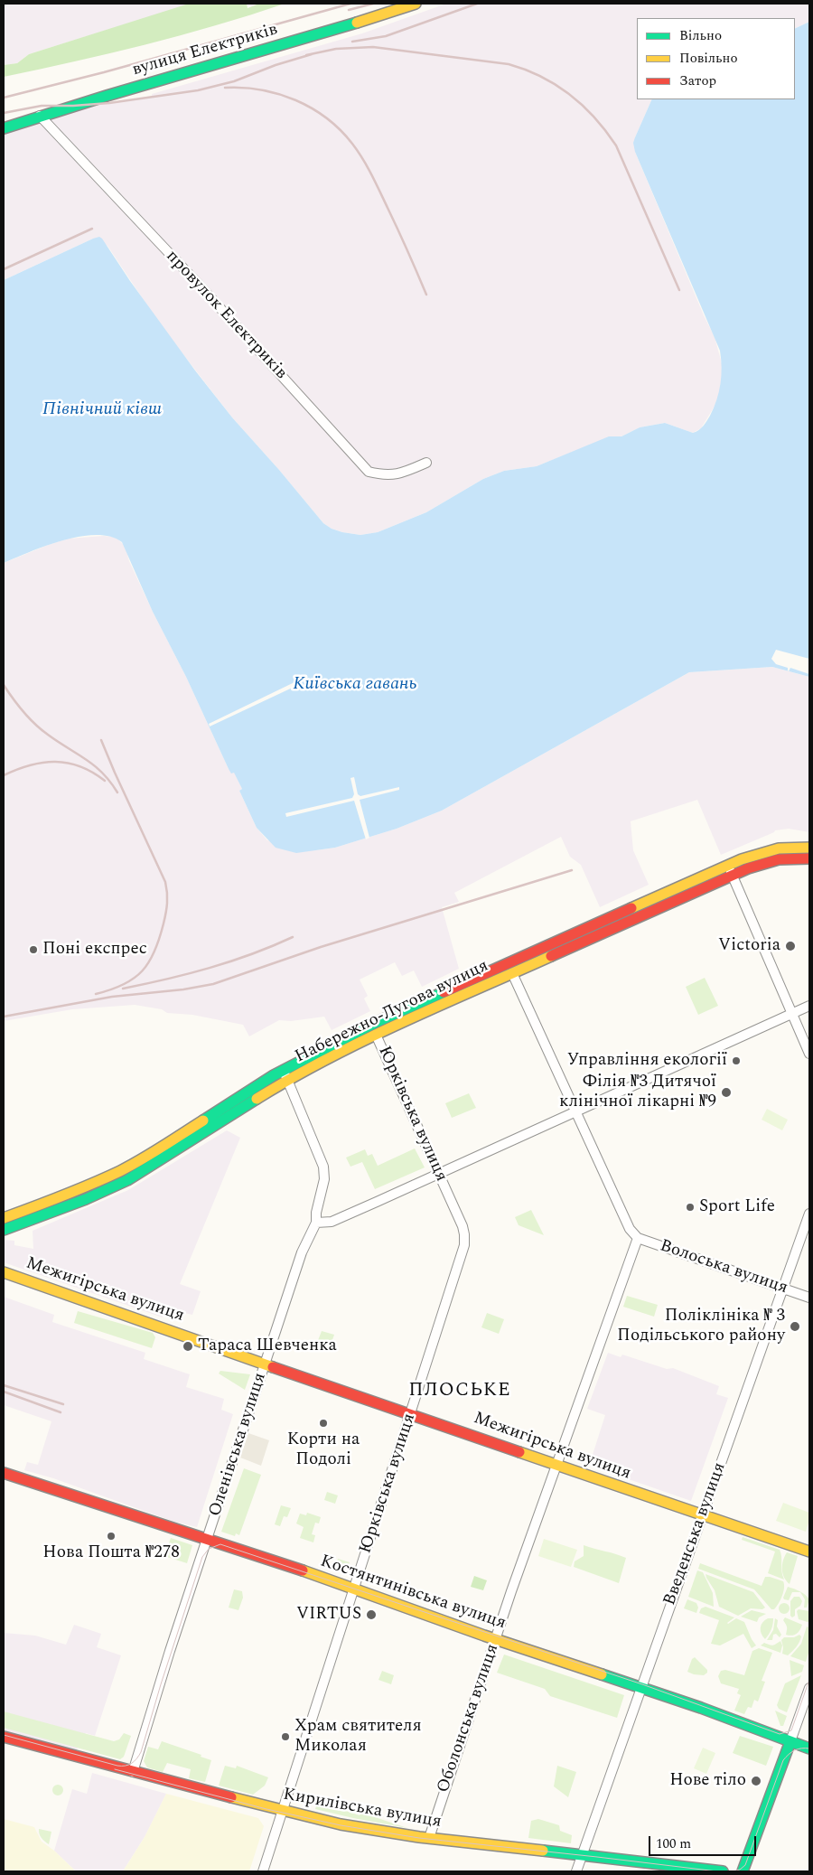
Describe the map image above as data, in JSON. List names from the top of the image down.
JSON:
{
  "streets": {
    "main road": [
      "вулиця Електриків",
      "Набережно-Лугова вулиця",
      "Межигірська вулиця",
      "Костянтинівська вулиця",
      "Кирилівська вулиця"
    ],
    "street": [
      "провулок Електриків",
      "Юрківська вулиця",
      "Волоська вулиця",
      "Оленівська вулиця",
      "Введенська вулиця",
      "Оболонська вулиця"
    ]
  },
  "crossings": [
    ["вулиця Електриків", "провулок Електриків"],
    ["Набережно-Лугова вулиця", "Юрківська вулиця"],
    ["Набережно-Лугова вулиця", "Оленівська вулиця"],
    ["Юрківська вулиця", "Межигірська вулиця"],
    ["Юрківська вулиця", "Костянтинівська вулиця"],
    ["Юрківська вулиця", "Кирилівська вулиця"],
    ["Волоська вулиця", "Введенська вулиця"],
    ["Волоська вулиця", "Оболонська вулиця"],
    ["Межигірська вулиця", "Оленівська вулиця"],
    ["Межигірська вулиця", "Введенська вулиця"],
    ["Межигірська вулиця", "Оболонська вулиця"],
    ["Оленівська вулиця", "Костянтинівська вулиця"],
    ["Оленівська вулиця", "Кирилівська вулиця"],
    ["Введенська вулиця", "Костянтинівська вулиця"],
    ["Введенська вулиця", "Кирилівська вулиця"],
    ["Костянтинівська вулиця", "Оболонська вулиця"],
    ["Оболонська вулиця", "Кирилівська вулиця"]
  ],
  "districts": ["ПЛОСЬКЕ"],
  "water": ["Північний ківш", "Київська гавань"],
  "places": [
    "Victoria",
    "Поні експрес",
    "Управління екології",
    "Філія №3 Дитячої клінічної лікарні №9",
    "Sport Life",
    "Поліклініка № 3 Подільського району",
    "Тараса Шевченка",
    "Корти на Подолі",
    "Нова Пошта №278",
    "VIRTUS",
    "Храм святителя Миколая",
    "Нове тіло"
  ],
  "legend": ["Вільно", "Повільно", "Затор"],
  "scale_bar": "100 m"
}
